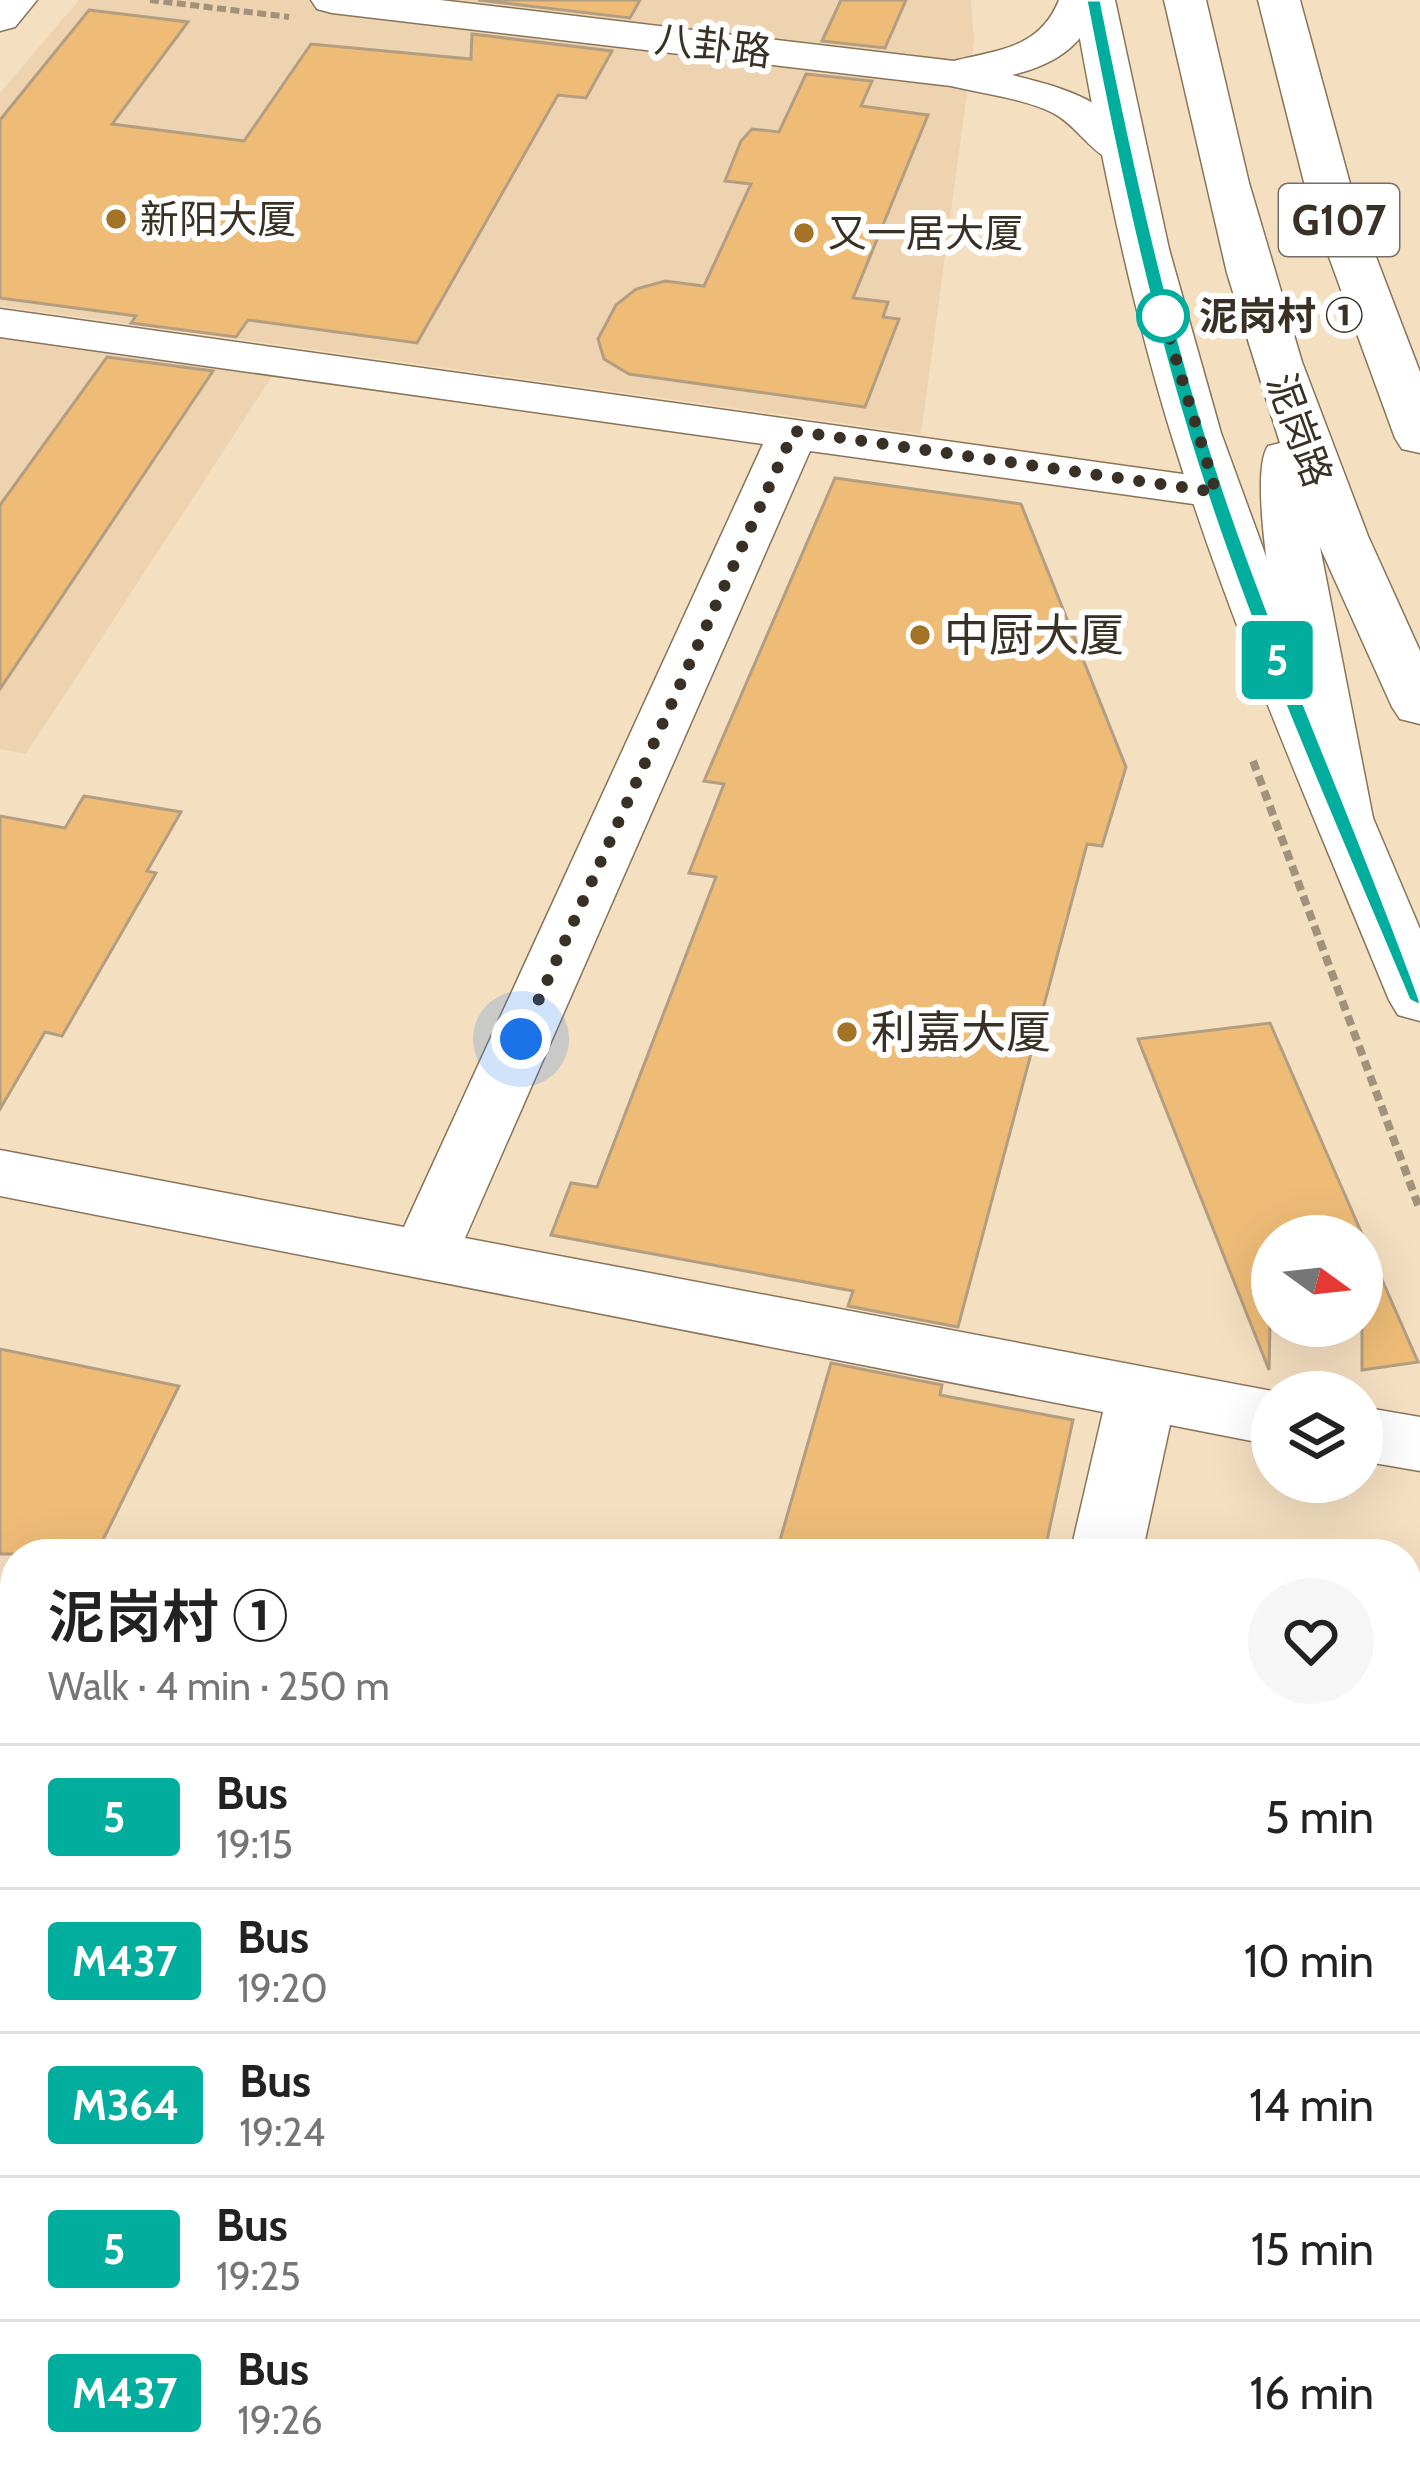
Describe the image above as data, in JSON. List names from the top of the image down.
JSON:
{
  "streets": {
    "main road": ["八卦路", "G107", "泥岗路"]
  },
  "places": [
    "新阳大厦",
    "又一居大厦",
    "泥岗村 ①",
    "中厨大厦",
    "利嘉大厦"
  ],
  "lines": ["bus line 5"],
  "north": "right",
  "page": {
    "on_map": "5",
    "heading": ["泥岗村 ①", "Walk · 4 min · 250 m"],
    "list": [
      {
        "mark": "5",
        "name": "Bus",
        "note": "19:15",
        "value": "5 min"
      },
      {
        "mark": "M437",
        "name": "Bus",
        "note": "19:20",
        "value": "10 min"
      },
      {
        "mark": "M364",
        "name": "Bus",
        "note": "19:24",
        "value": "14 min"
      },
      {
        "mark": "5",
        "name": "Bus",
        "note": "19:25",
        "value": "15 min"
      },
      {
        "mark": "M437",
        "name": "Bus",
        "note": "19:26",
        "value": "16 min"
      }
    ]
  }
}
